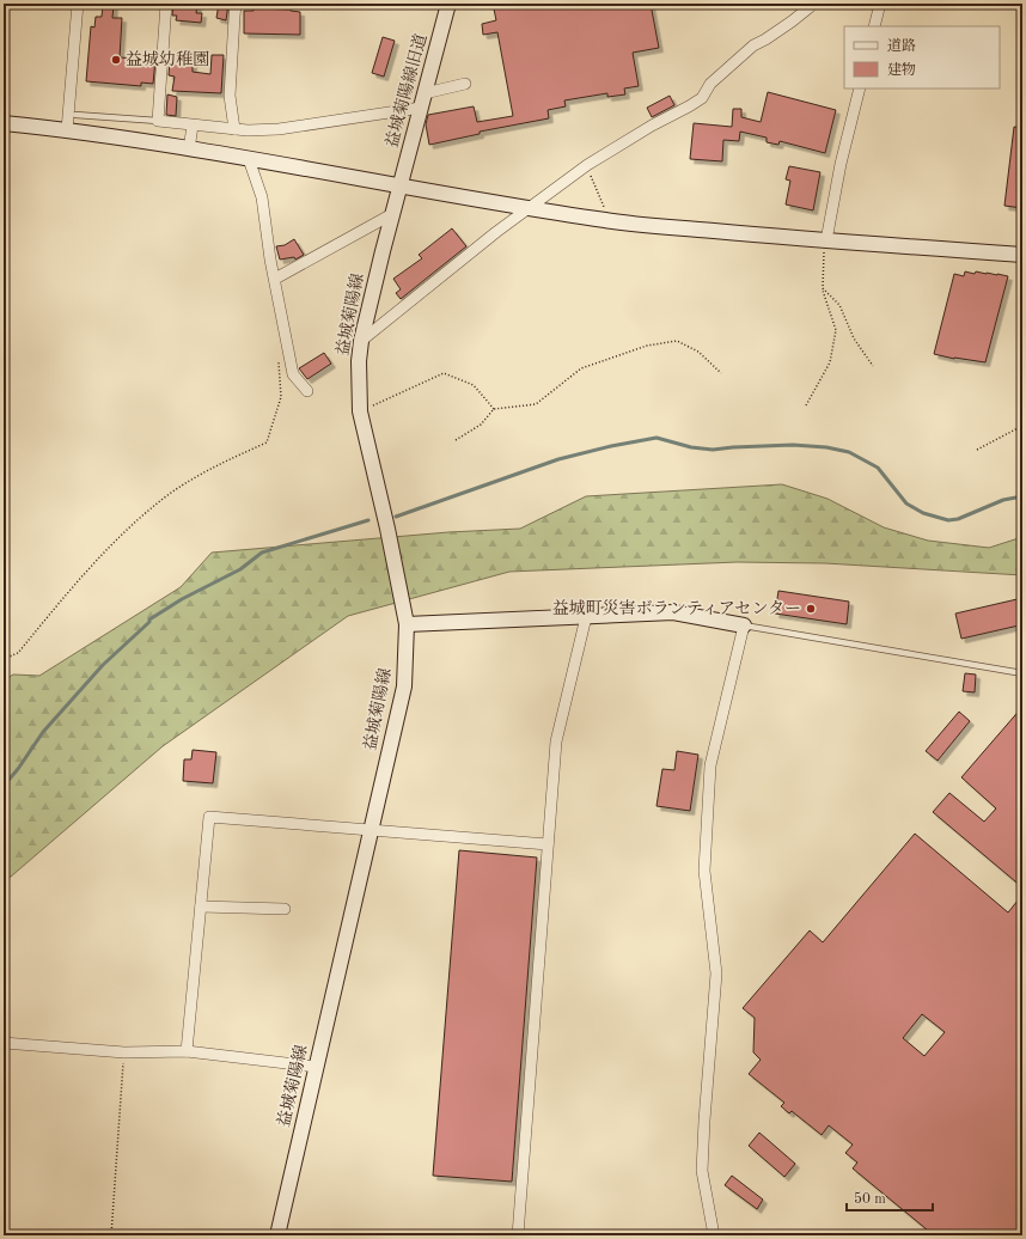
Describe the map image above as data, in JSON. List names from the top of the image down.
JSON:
{
  "streets": {
    "street": ["益城菊陽線旧道", "益城菊陽線"]
  },
  "crossings": [
    ["益城菊陽線旧道", "益城菊陽線"]
  ],
  "places": ["益城幼稚園", "益城町災害ボランティアセンター"],
  "legend": ["道路", "建物"],
  "scale_bar": "50 m"
}
